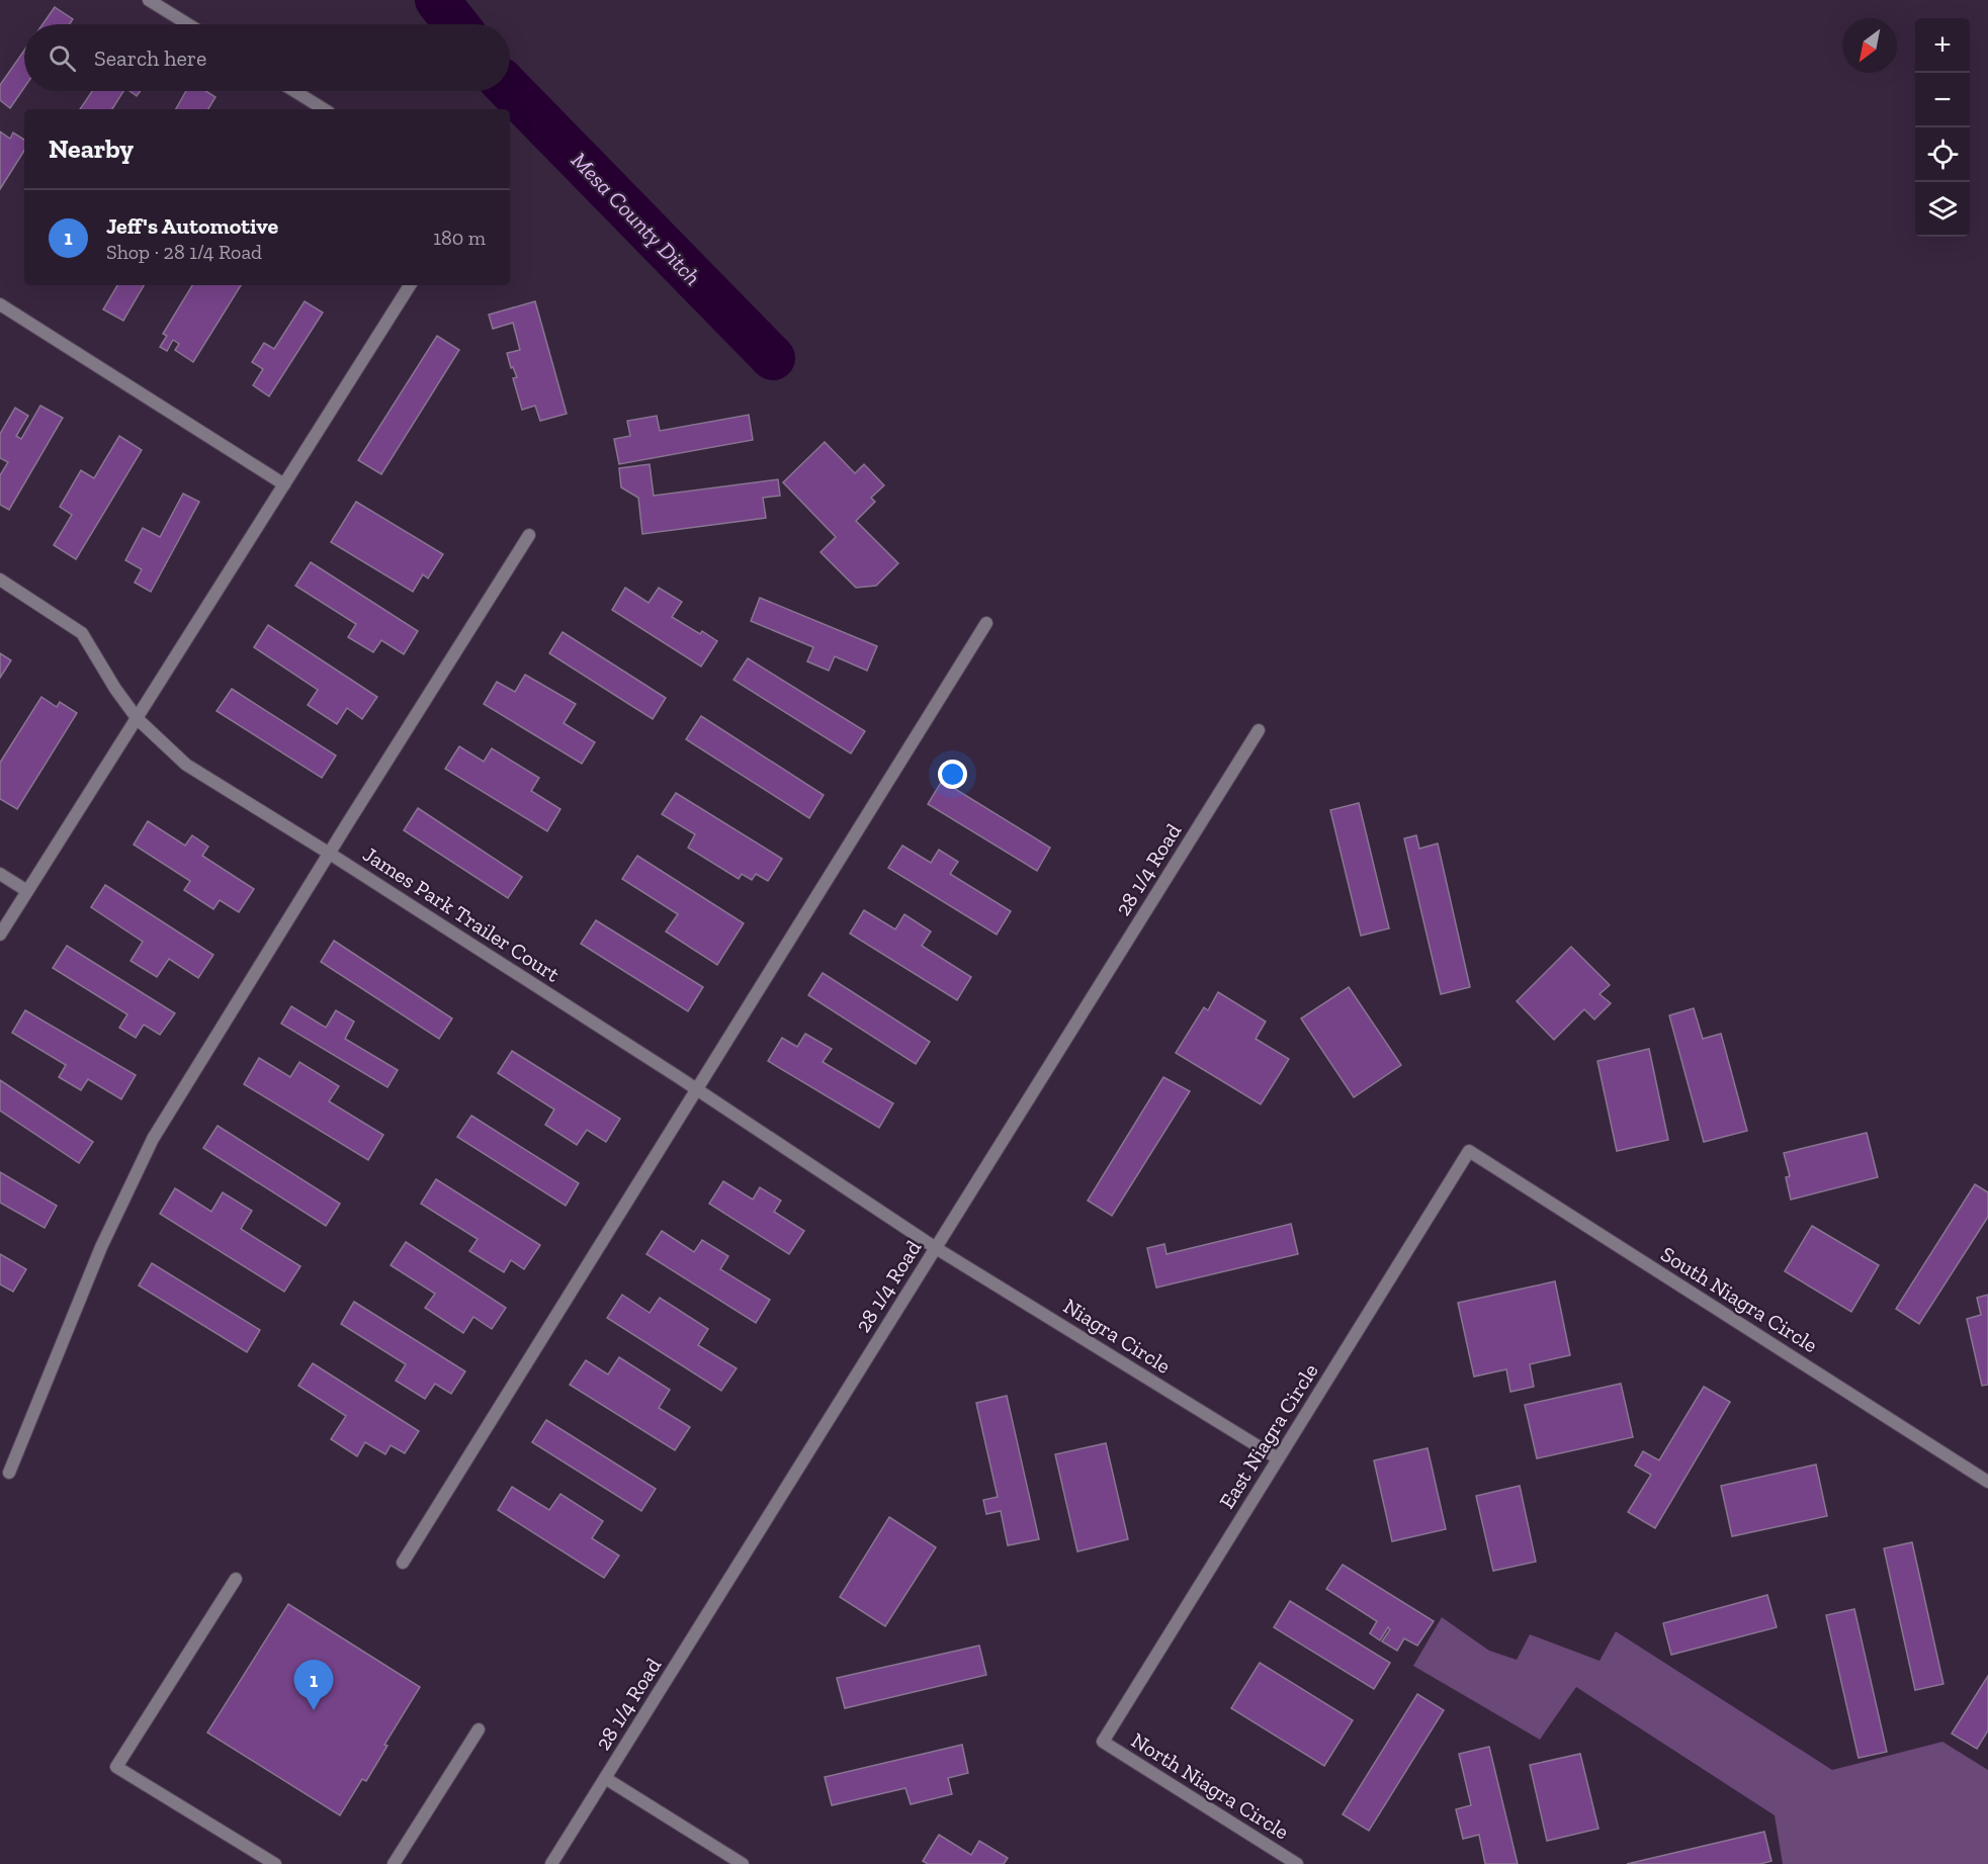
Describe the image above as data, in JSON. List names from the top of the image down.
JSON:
{
  "streets": {
    "street": [
      "28 1/4 Road",
      "James Park Trailer Court",
      "South Niagra Circle",
      "Niagra Circle",
      "East Niagra Circle",
      "North Niagra Circle"
    ]
  },
  "crossings": [
    ["28 1/4 Road", "James Park Trailer Court"],
    ["28 1/4 Road", "Niagra Circle"],
    ["James Park Trailer Court", "Niagra Circle"],
    ["South Niagra Circle", "East Niagra Circle"],
    ["Niagra Circle", "East Niagra Circle"],
    ["East Niagra Circle", "North Niagra Circle"]
  ],
  "water": ["Mesa County Ditch"],
  "north": "bottom left",
  "page": {
    "map_buttons": ["+", "−"],
    "search": "Search here",
    "heading": "Nearby",
    "list": [
      {
        "mark": "1",
        "name": "Jeff's Automotive",
        "note": "Shop · 28 1/4 Road",
        "value": "180 m"
      }
    ],
    "pins": "1"
  }
}
